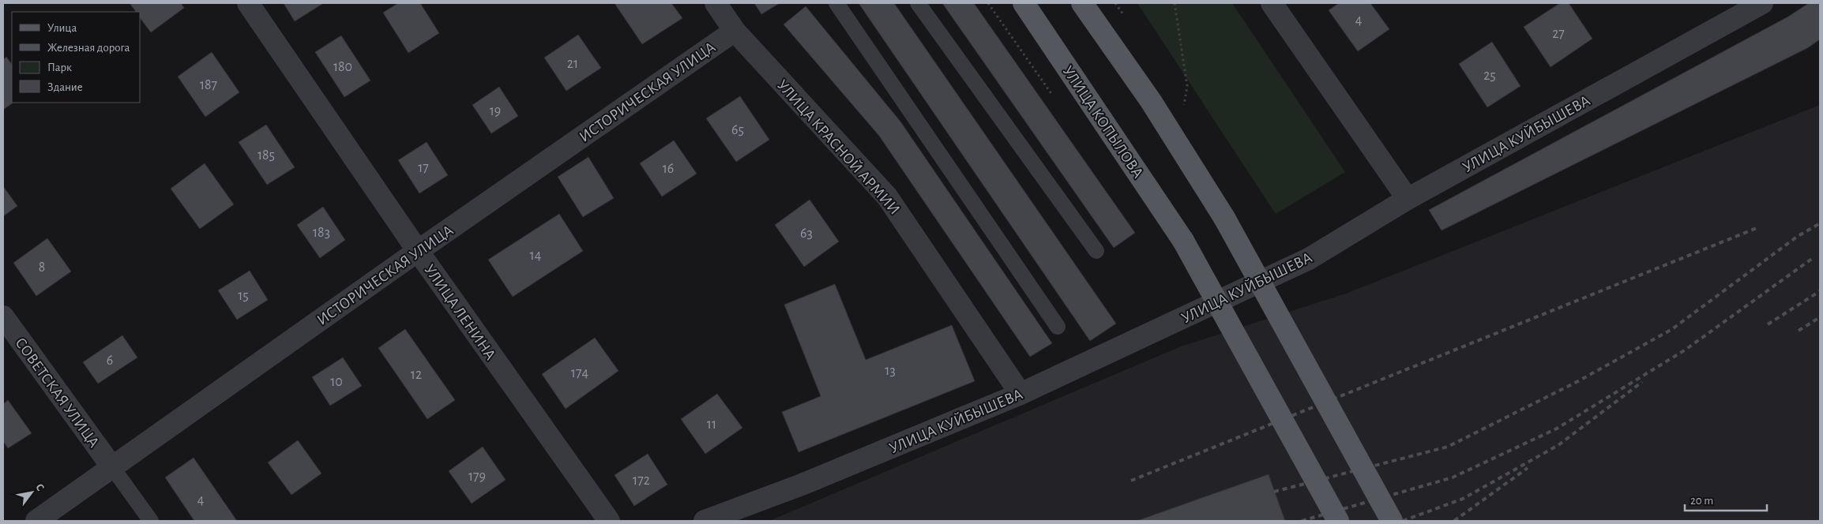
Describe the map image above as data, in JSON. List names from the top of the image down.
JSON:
{
  "streets": {
    "main road": ["УЛИЦА КОПЫЛОВА"],
    "street": [
      "ИСТОРИЧЕСКАЯ УЛИЦА",
      "УЛИЦА КУЙБЫШЕВА",
      "УЛИЦА КРАСНОЙ АРМИИ",
      "УЛИЦА ЛЕНИНА",
      "СОВЕТСКАЯ УЛИЦА"
    ]
  },
  "crossings": [
    ["ИСТОРИЧЕСКАЯ УЛИЦА", "УЛИЦА КРАСНОЙ АРМИИ"],
    ["ИСТОРИЧЕСКАЯ УЛИЦА", "УЛИЦА ЛЕНИНА"],
    ["ИСТОРИЧЕСКАЯ УЛИЦА", "СОВЕТСКАЯ УЛИЦА"],
    ["УЛИЦА КУЙБЫШЕВА", "УЛИЦА КРАСНОЙ АРМИИ"]
  ],
  "house_numbers": [
    "4",
    "27",
    "21",
    "180",
    "25",
    "187",
    "19",
    "65",
    "185",
    "17",
    "16",
    "183",
    "63",
    "14",
    "8",
    "15",
    "6",
    "13",
    "174",
    "12",
    "10",
    "11",
    "179",
    "172",
    "4"
  ],
  "legend": [
    "Улица",
    "Железная дорога",
    "Парк",
    "Здание"
  ],
  "scale_bar": "20 m",
  "north": "top right"
}
